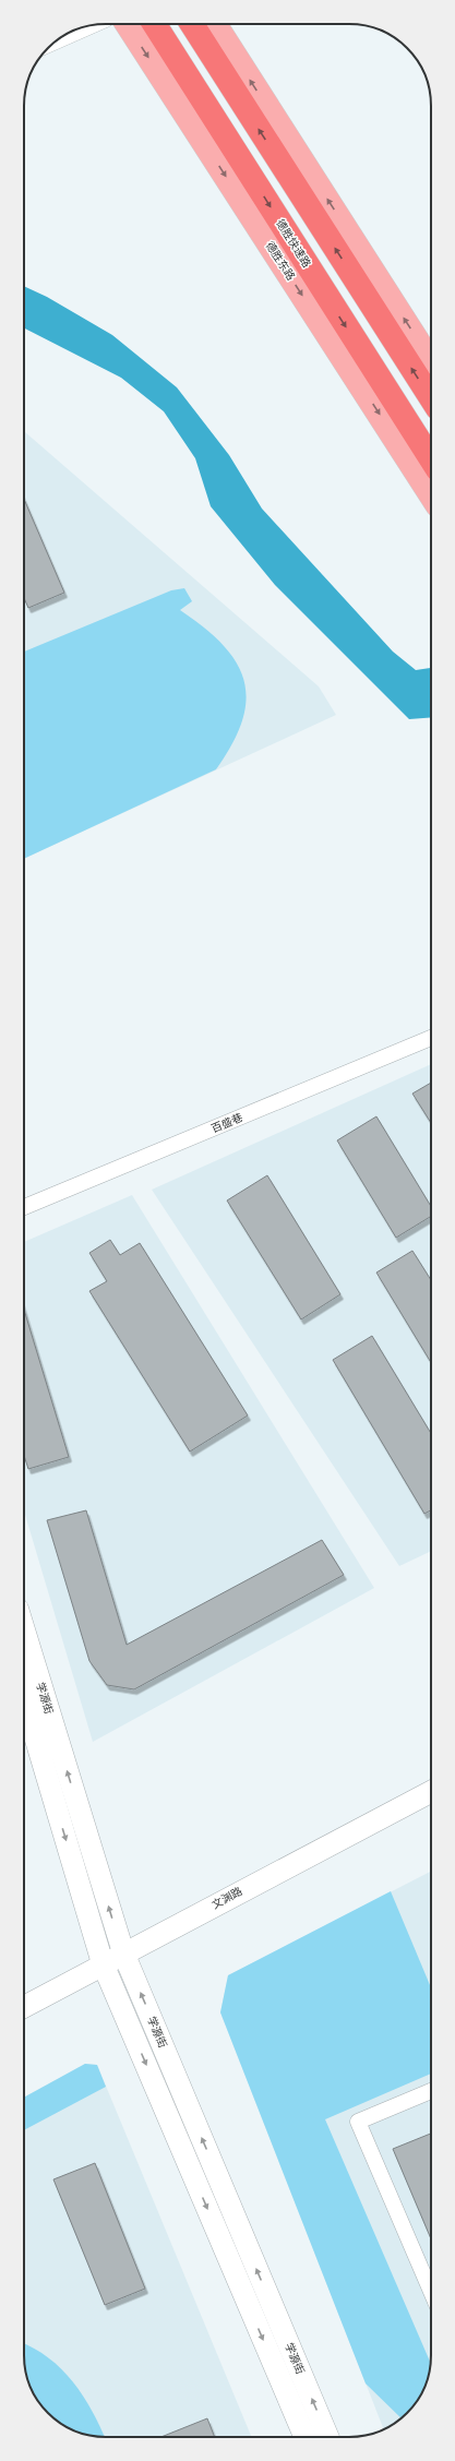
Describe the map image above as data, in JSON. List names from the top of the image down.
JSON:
{
  "streets": {
    "highway": ["德胜快速路"],
    "main road": ["德胜东路", "学源街", "文渊路"],
    "street": ["百盛巷"]
  },
  "crossings": [
    ["学源街", "文渊路"]
  ]
}
